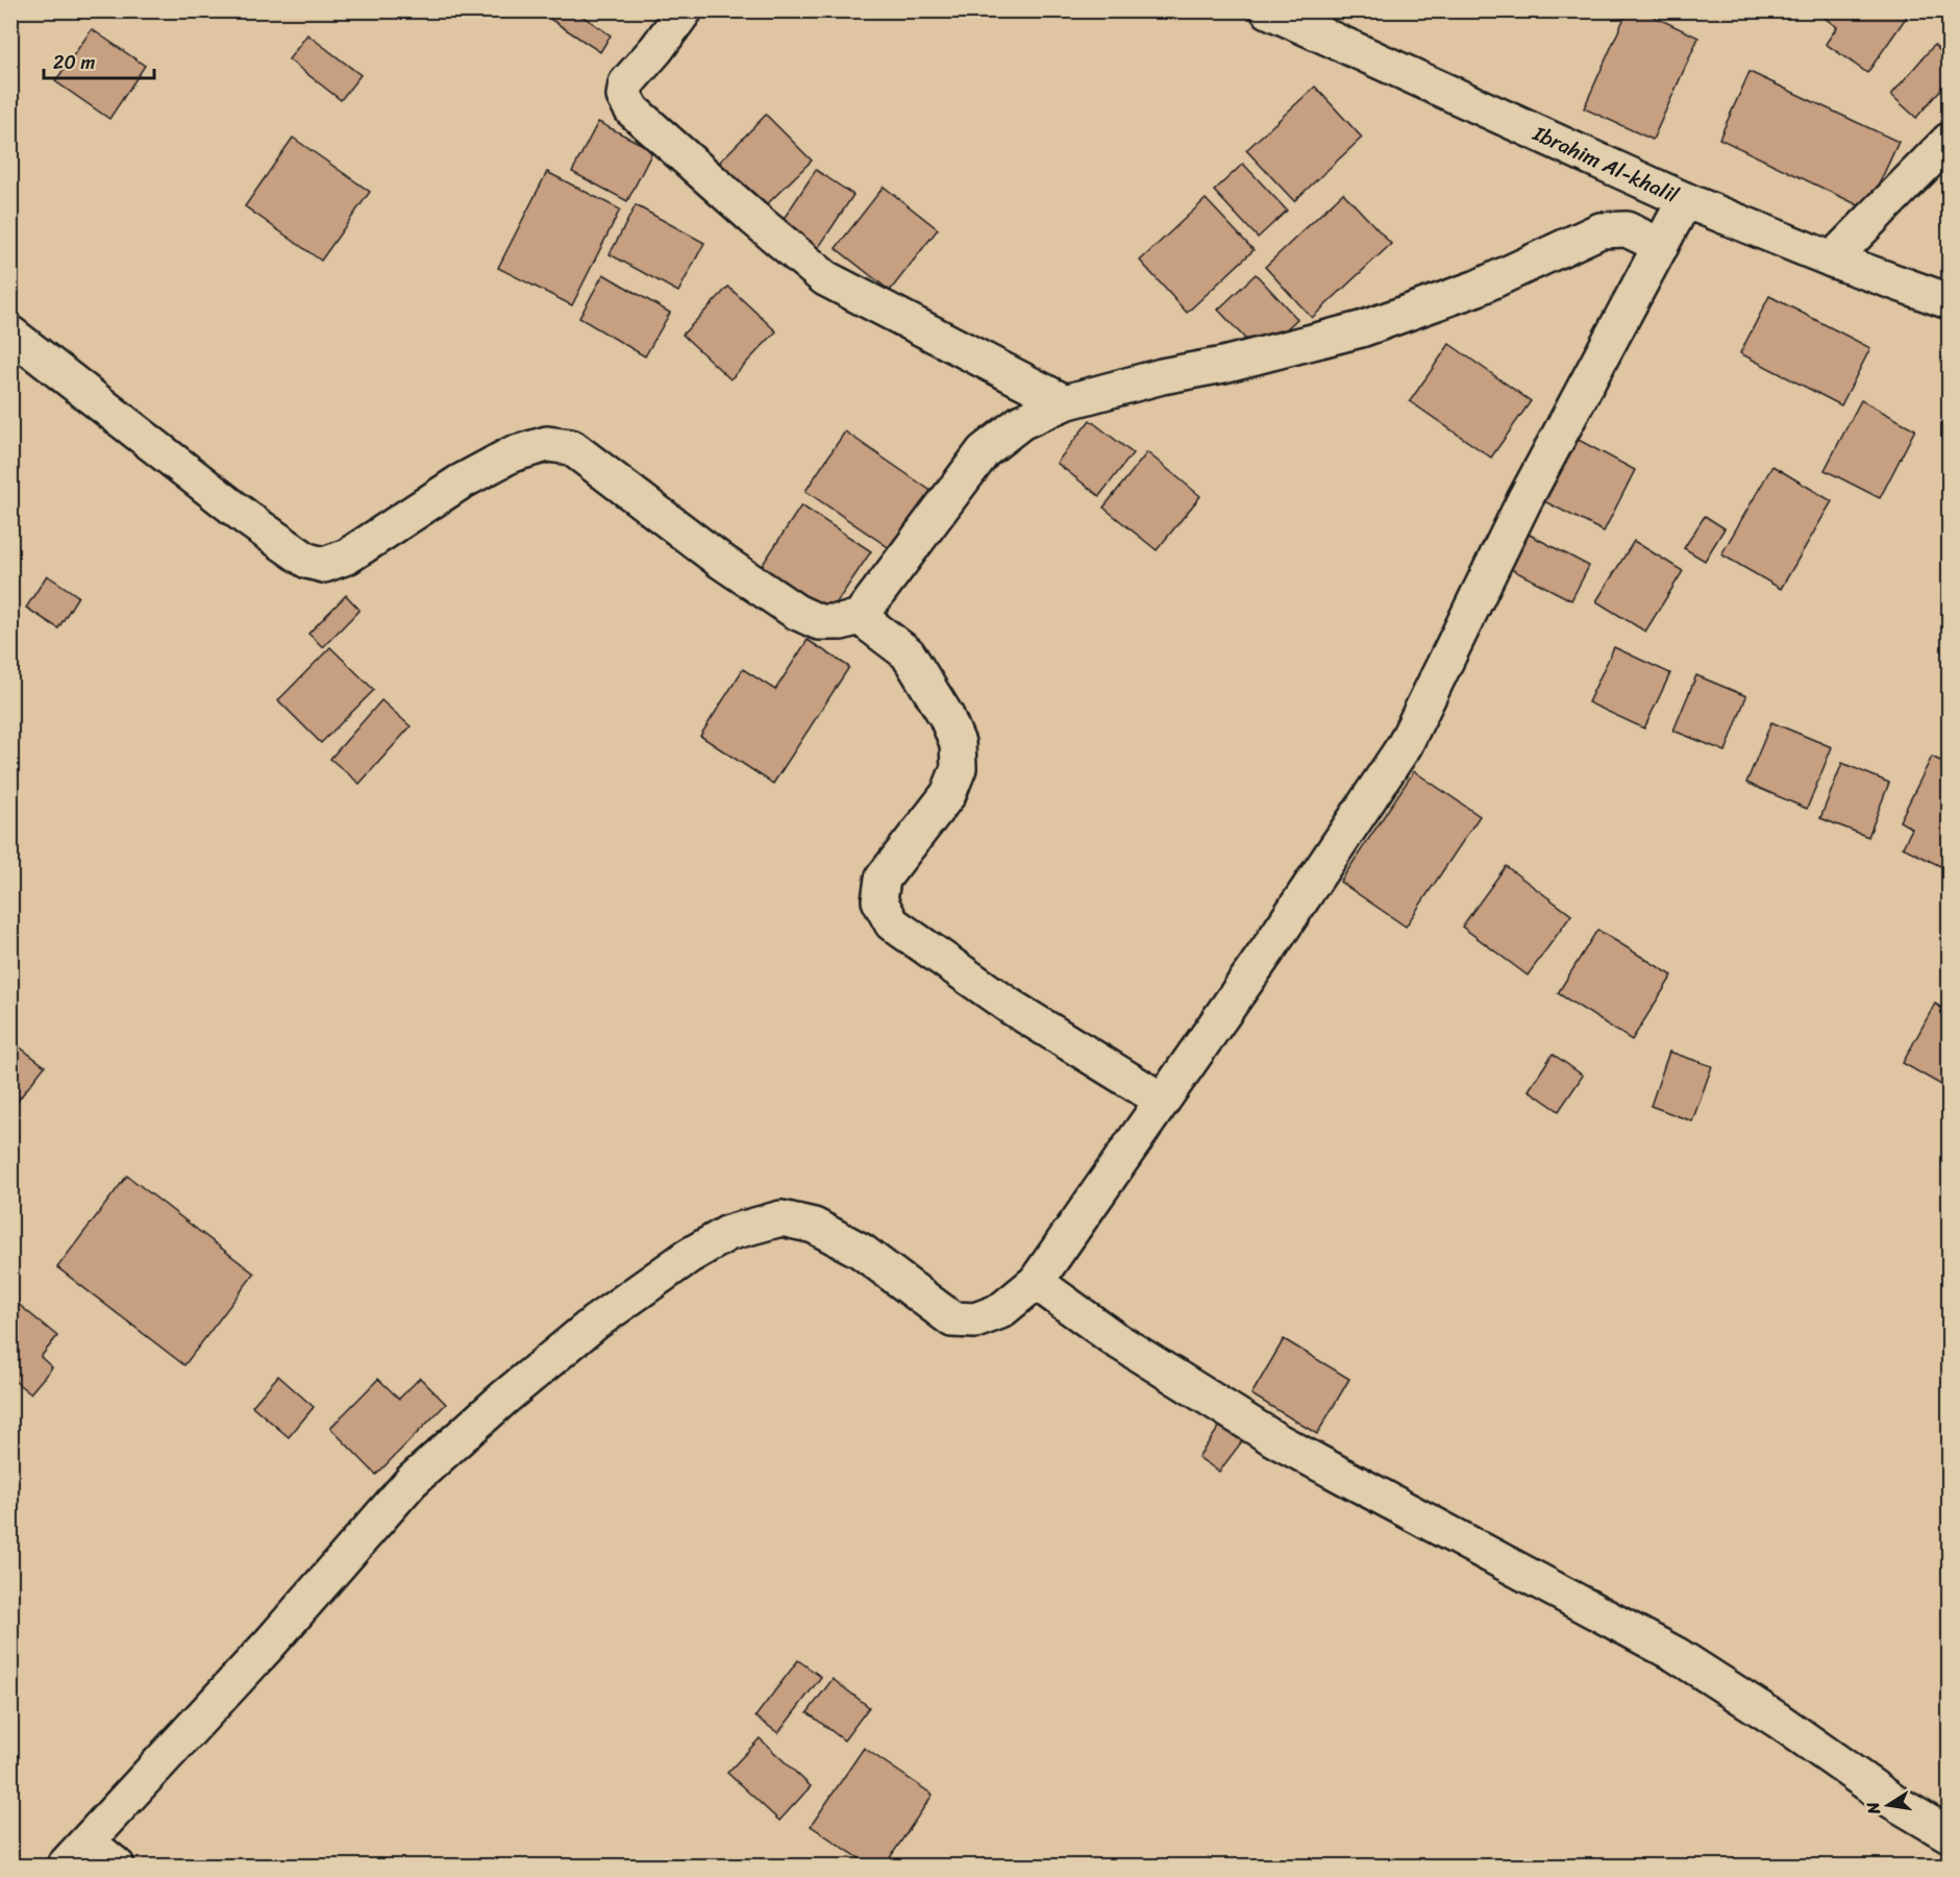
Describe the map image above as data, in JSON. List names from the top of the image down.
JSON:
{
  "streets": {
    "street": ["Ibrahim Al-khalil"]
  },
  "scale_bar": "20 m",
  "north": "left"
}
